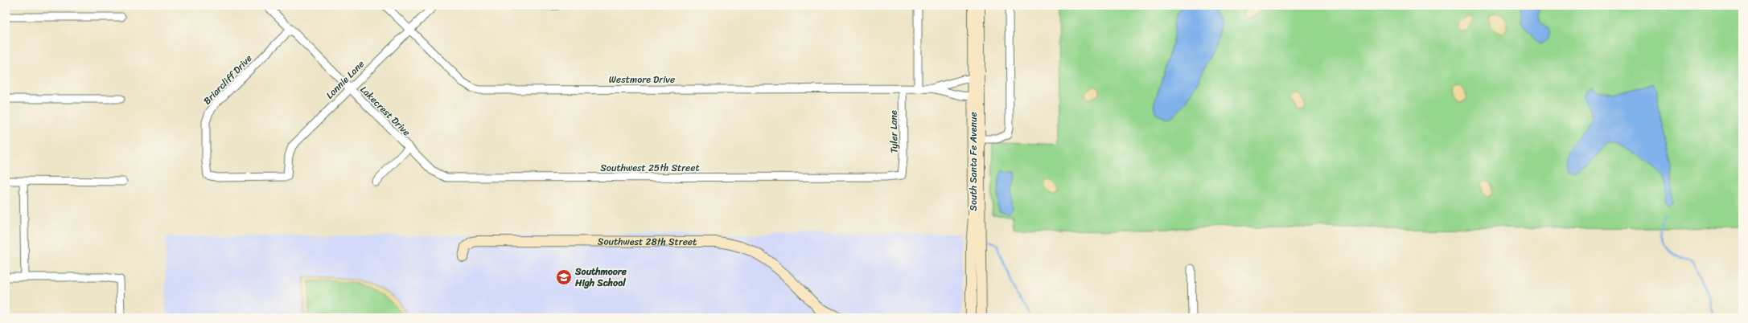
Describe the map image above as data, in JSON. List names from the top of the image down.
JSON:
{
  "streets": {
    "main road": ["South Santa Fe Avenue", "Southwest 28th Street"],
    "street": [
      "Briarcliff Drive",
      "Lonnie Lane",
      "Westmore Drive",
      "Lakecrest Drive",
      "Tyler Lane",
      "Southwest 25th Street"
    ]
  },
  "crossings": [
    ["Briarcliff Drive", "Lonnie Lane"],
    ["Briarcliff Drive", "Lakecrest Drive"],
    ["Lonnie Lane", "Westmore Drive"],
    ["Lonnie Lane", "Lakecrest Drive"],
    ["Westmore Drive", "Tyler Lane"],
    ["Westmore Drive", "South Santa Fe Avenue"],
    ["Lakecrest Drive", "Southwest 25th Street"],
    ["Tyler Lane", "Southwest 25th Street"]
  ],
  "places": {
    "school or university": ["Southmoore High School"]
  }
}
